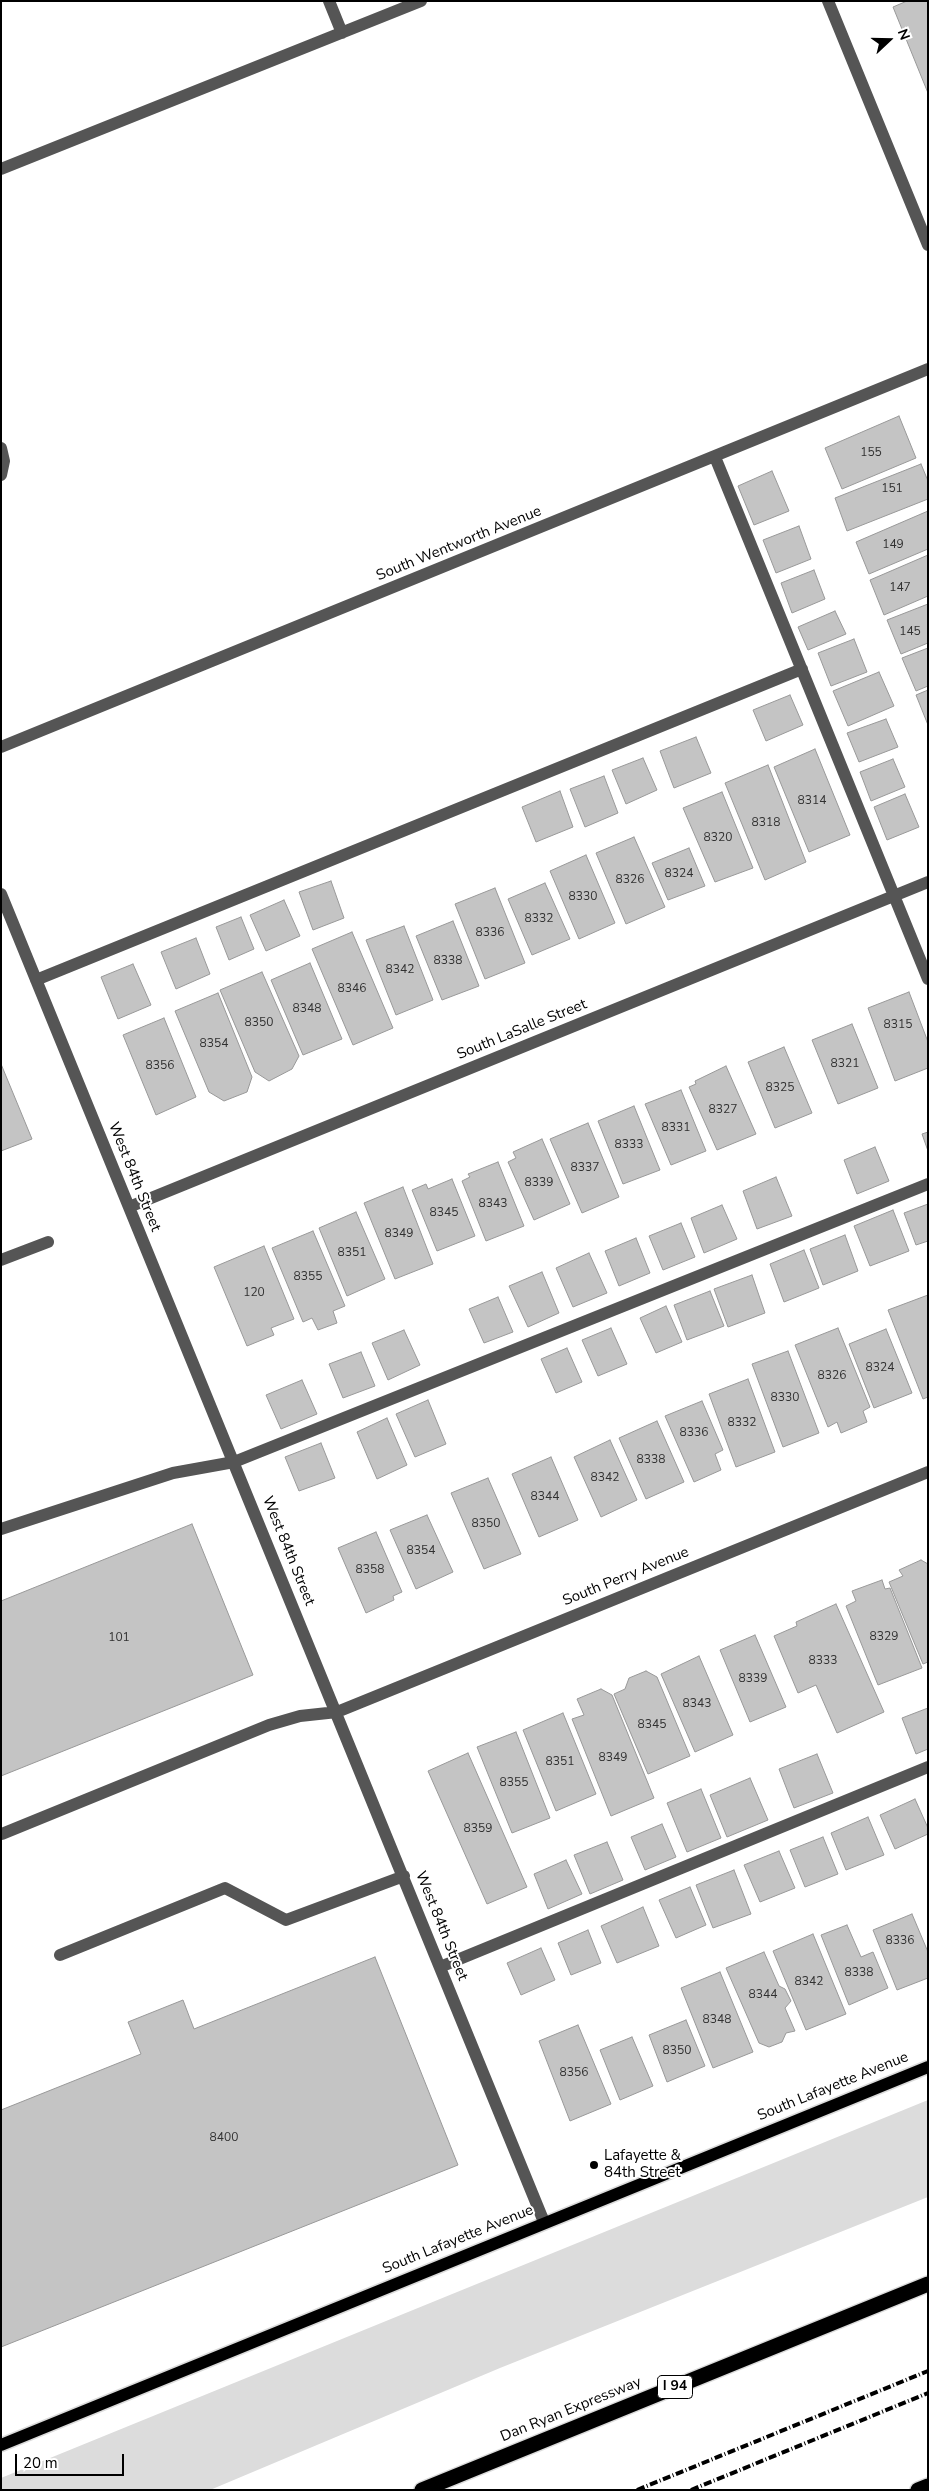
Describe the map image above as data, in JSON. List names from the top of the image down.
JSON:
{
  "streets": {
    "highway": ["I 94", "Dan Ryan Expressway"],
    "main road": ["South Lafayette Avenue"],
    "street": [
      "South Wentworth Avenue",
      "South LaSalle Street",
      "West 84th Street",
      "South Perry Avenue"
    ]
  },
  "crossings": [
    ["South LaSalle Street", "West 84th Street"],
    ["West 84th Street", "South Perry Avenue"],
    ["West 84th Street", "South Lafayette Avenue"]
  ],
  "places": ["Lafayette & 84th Street"],
  "house_numbers": [
    "155",
    "151",
    "149",
    "147",
    "145",
    "8314",
    "8318",
    "8320",
    "8324",
    "8326",
    "8330",
    "8332",
    "8336",
    "8338",
    "8342",
    "8346",
    "8348",
    "8350",
    "8315",
    "8354",
    "8321",
    "8356",
    "8325",
    "8327",
    "8331",
    "8333",
    "8337",
    "8339",
    "8343",
    "8345",
    "8349",
    "8351",
    "8355",
    "120",
    "8324",
    "8326",
    "8330",
    "8332",
    "8336",
    "8338",
    "8342",
    "8344",
    "8350",
    "8354",
    "8358",
    "8329",
    "101",
    "8333",
    "8339",
    "8343",
    "8345",
    "8349",
    "8351",
    "8355",
    "8359",
    "8336",
    "8338",
    "8342",
    "8344",
    "8348",
    "8350",
    "8356",
    "8400"
  ],
  "scale_bar": "20 m",
  "north": "right"
}
